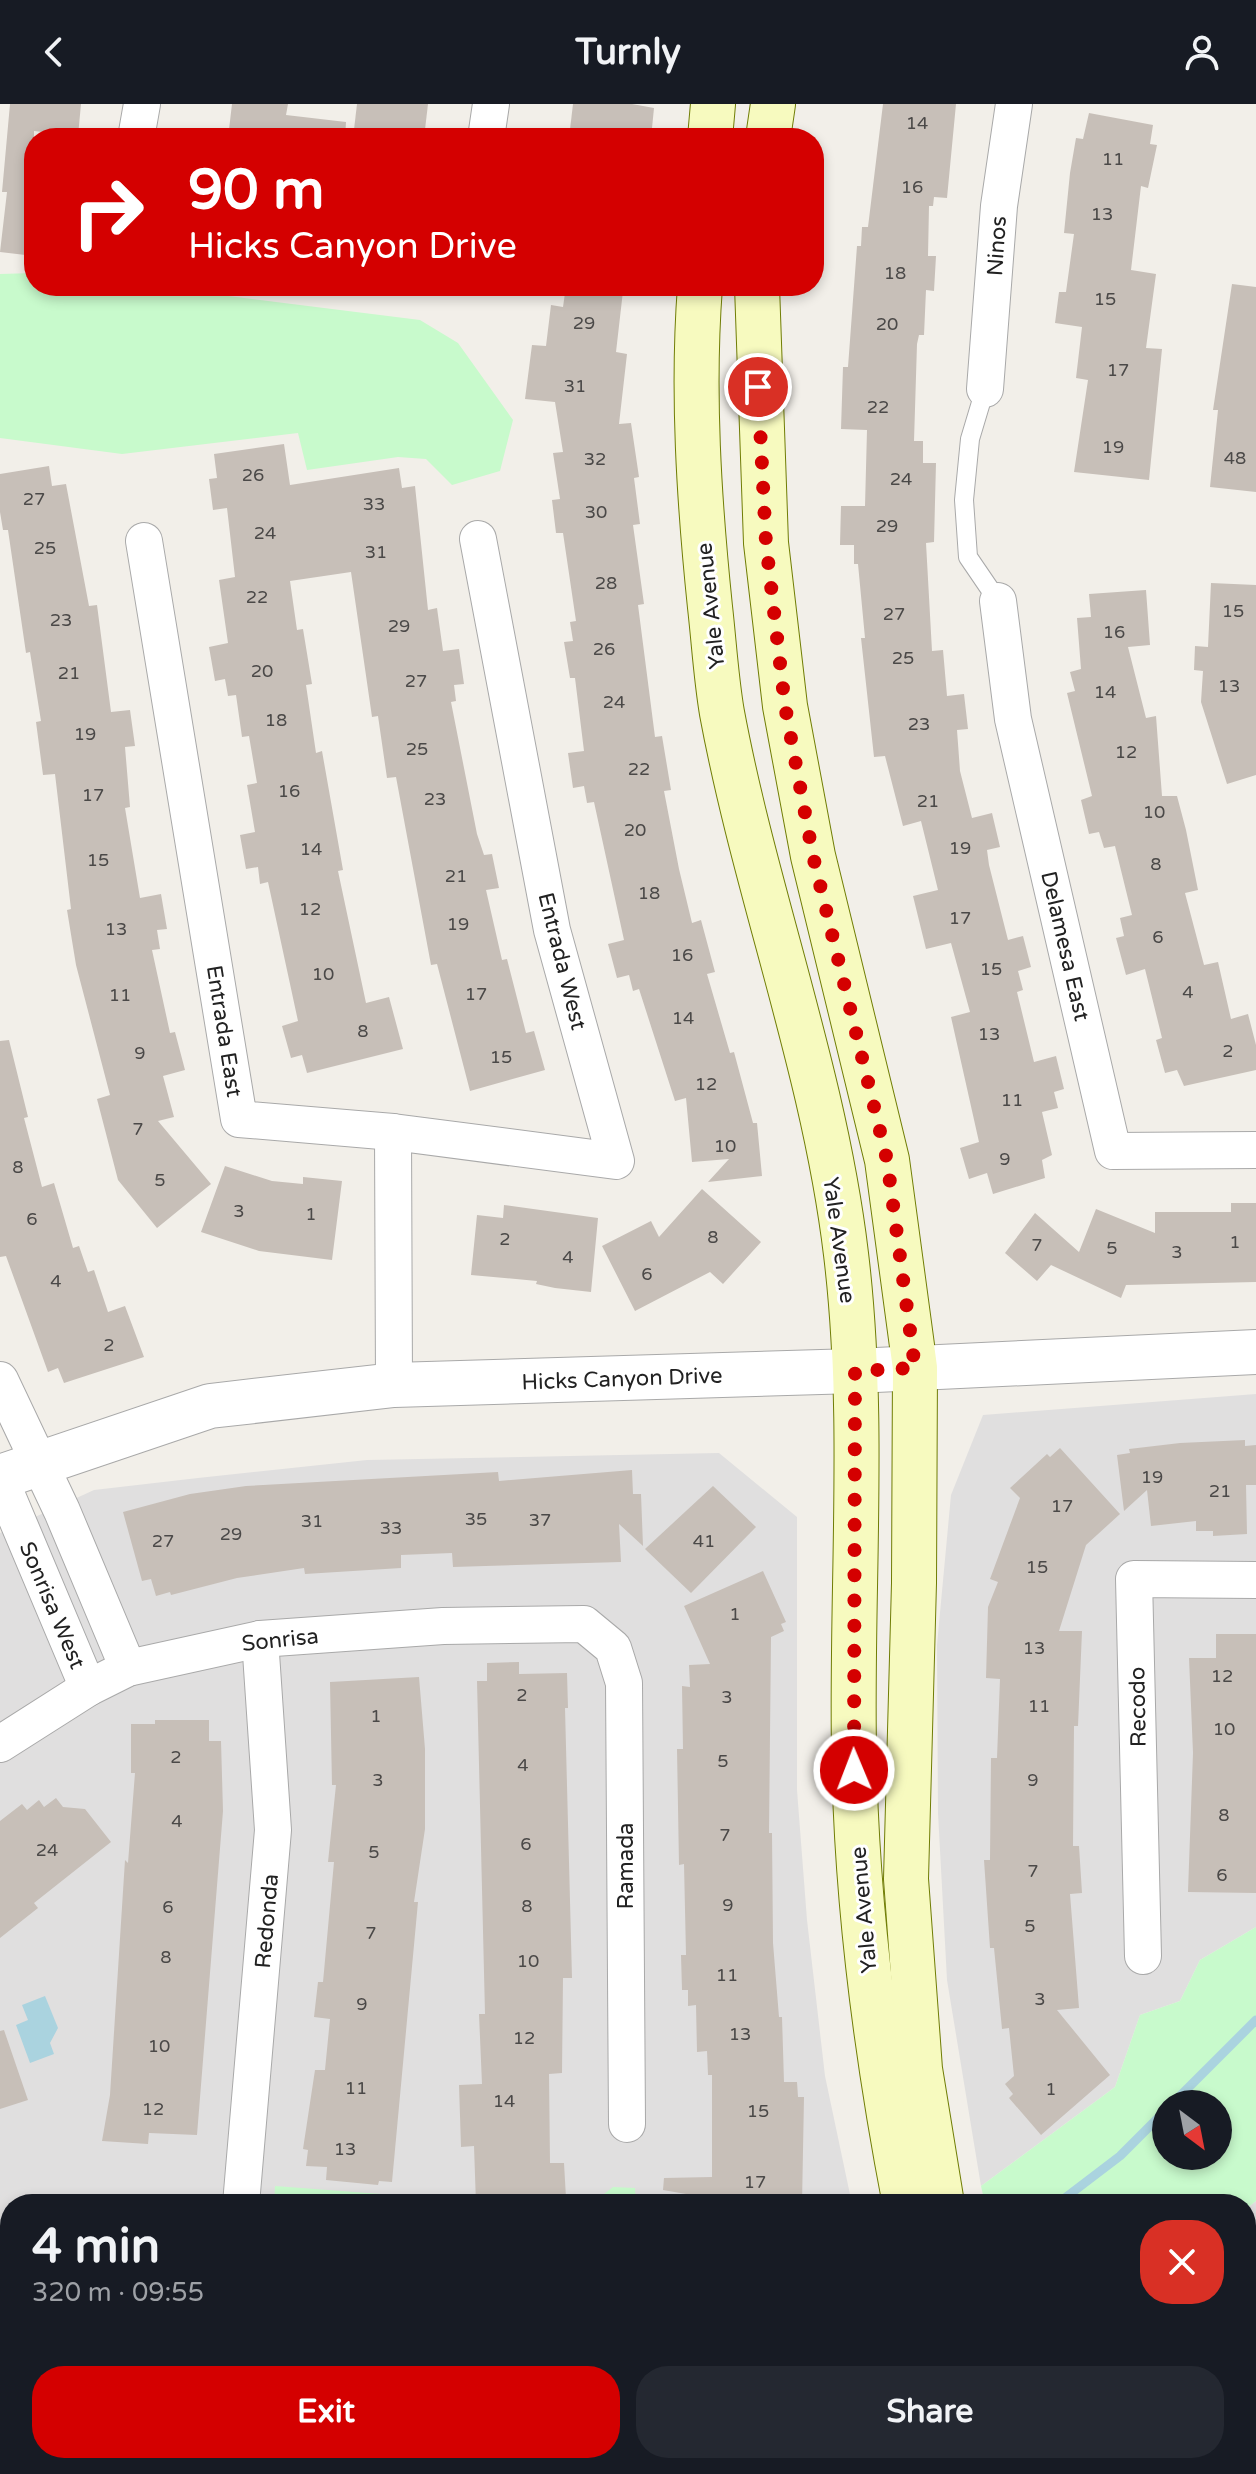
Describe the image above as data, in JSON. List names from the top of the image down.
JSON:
{
  "streets": {
    "main road": ["Yale Avenue"],
    "street": [
      "Ninos",
      "Delamesa East",
      "Entrada West",
      "Entrada East",
      "Hicks Canyon Drive",
      "Sonrisa West",
      "Sonrisa",
      "Recodo",
      "Ramada",
      "Redonda"
    ]
  },
  "crossings": [
    ["Yale Avenue", "Hicks Canyon Drive"],
    ["Entrada West", "Entrada East"],
    ["Hicks Canyon Drive", "Sonrisa West"],
    ["Sonrisa West", "Sonrisa"],
    ["Sonrisa", "Ramada"],
    ["Sonrisa", "Redonda"]
  ],
  "house_numbers": [
    "14",
    "11",
    "16",
    "13",
    "18",
    "15",
    "29",
    "20",
    "17",
    "31",
    "22",
    "19",
    "48",
    "32",
    "26",
    "24",
    "27",
    "33",
    "30",
    "29",
    "24",
    "25",
    "31",
    "28",
    "22",
    "15",
    "27",
    "23",
    "29",
    "16",
    "26",
    "25",
    "20",
    "21",
    "27",
    "13",
    "14",
    "24",
    "18",
    "23",
    "19",
    "25",
    "12",
    "22",
    "16",
    "17",
    "23",
    "21",
    "10",
    "20",
    "19",
    "14",
    "15",
    "8",
    "21",
    "18",
    "12",
    "17",
    "19",
    "13",
    "6",
    "16",
    "15",
    "10",
    "4",
    "17",
    "11",
    "14",
    "8",
    "13",
    "2",
    "9",
    "15",
    "12",
    "11",
    "7",
    "10",
    "9",
    "8",
    "5",
    "3",
    "1",
    "6",
    "8",
    "2",
    "1",
    "7",
    "5",
    "3",
    "4",
    "6",
    "4",
    "2",
    "19",
    "21",
    "17",
    "35",
    "37",
    "31",
    "33",
    "29",
    "27",
    "41",
    "15",
    "1",
    "13",
    "12",
    "2",
    "3",
    "11",
    "1",
    "10",
    "2",
    "5",
    "4",
    "3",
    "9",
    "8",
    "4",
    "7",
    "6",
    "24",
    "5",
    "7",
    "6",
    "9",
    "8",
    "6",
    "5",
    "7",
    "8",
    "10",
    "11",
    "3",
    "9",
    "13",
    "12",
    "10",
    "11",
    "1",
    "14",
    "12",
    "15",
    "13",
    "17"
  ],
  "north": "bottom right",
  "page": {
    "header": "Turnly",
    "turn": ["90 m", "Hicks Canyon Drive"],
    "heading": ["4 min", "320 m · 09:55"],
    "buttons": ["Exit", "Share"]
  }
}
